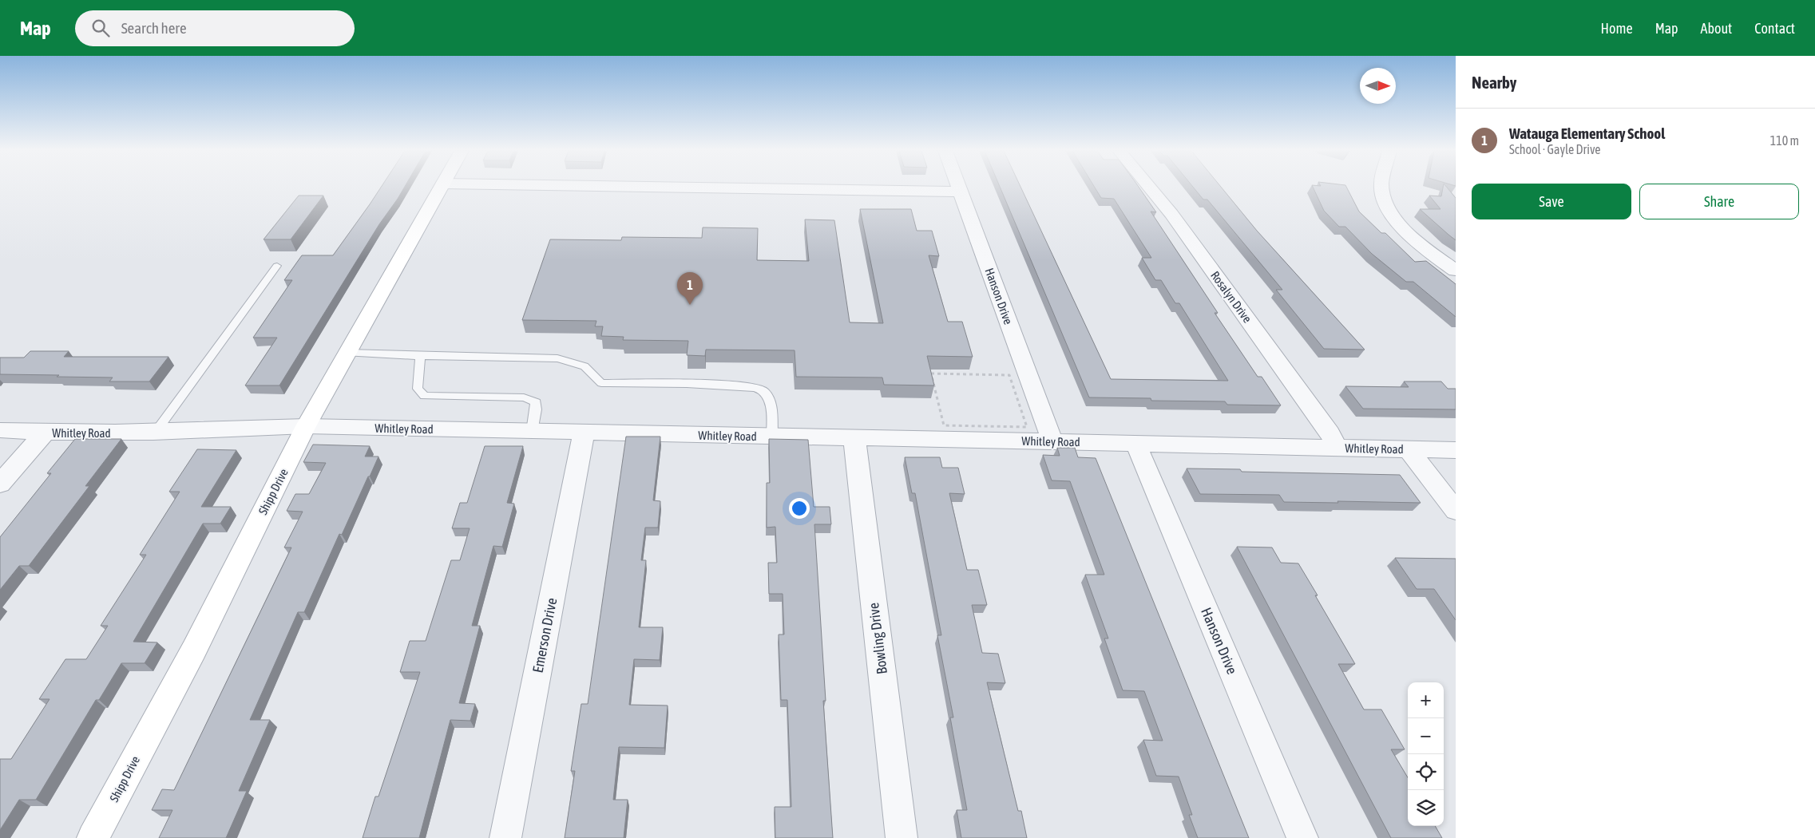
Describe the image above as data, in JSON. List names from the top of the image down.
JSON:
{
  "streets": {
    "street": [
      "Hanson Drive",
      "Rosalyn Drive",
      "Whitley Road",
      "Shipp Drive",
      "Emerson Drive",
      "Bowling Drive"
    ]
  },
  "crossings": [
    ["Hanson Drive", "Whitley Road"],
    ["Rosalyn Drive", "Whitley Road"],
    ["Whitley Road", "Shipp Drive"],
    ["Whitley Road", "Emerson Drive"],
    ["Whitley Road", "Bowling Drive"]
  ],
  "north": "right",
  "page": {
    "header": "Map",
    "search": "Search here",
    "nav": [
      "Home",
      "Map",
      "About",
      "Contact"
    ],
    "heading": "Nearby",
    "list": [
      {
        "mark": "1",
        "name": "Watauga Elementary School",
        "note": "School · Gayle Drive",
        "value": "110 m"
      }
    ],
    "buttons": ["Save", "Share"],
    "pins": "1",
    "map_buttons": ["+", "−"]
  }
}
